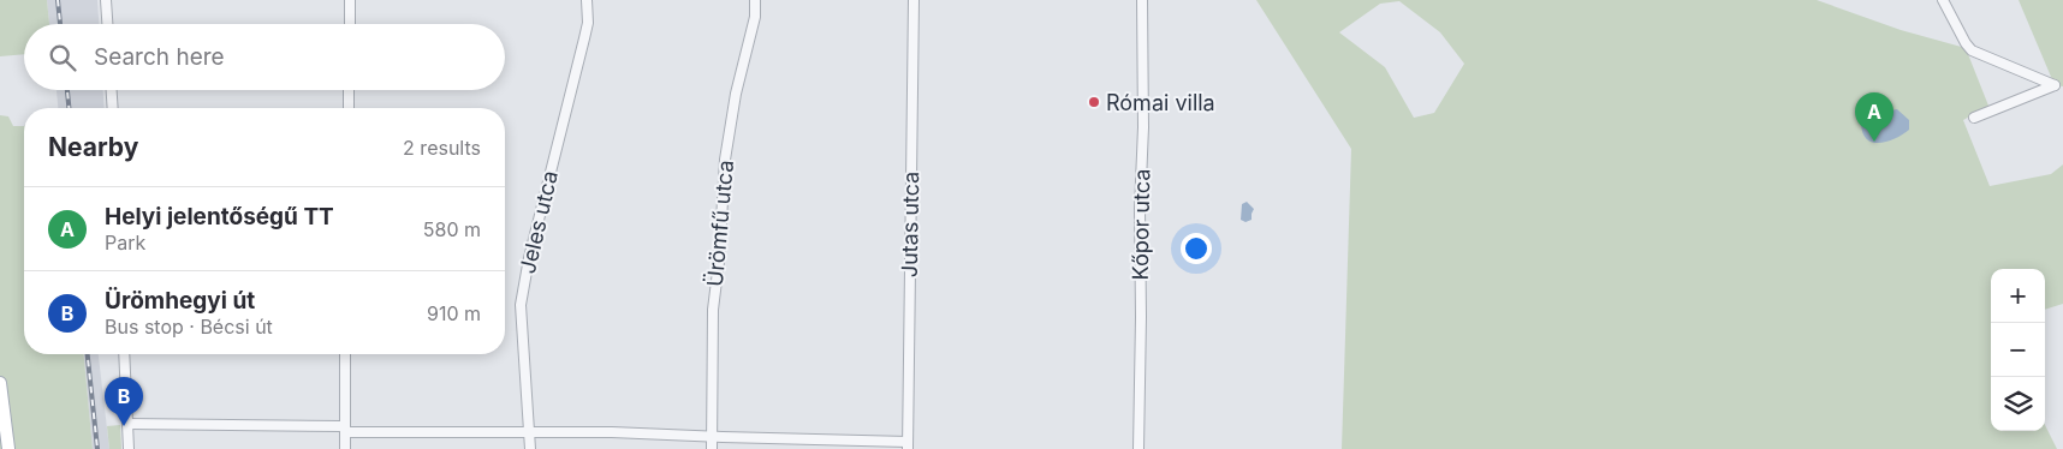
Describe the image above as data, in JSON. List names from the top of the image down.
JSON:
{
  "streets": {
    "street": [
      "Jeles utca",
      "Ürömfű utca",
      "Jutas utca",
      "Kőpor utca"
    ]
  },
  "places": ["Római villa"],
  "page": {
    "search": "Search here",
    "pins": ["A", "B"],
    "heading": ["Nearby", "2 results"],
    "list": [
      {
        "mark": "A",
        "name": "Helyi jelentőségű TT",
        "note": "Park",
        "value": "580 m"
      },
      {
        "mark": "B",
        "name": "Ürömhegyi út",
        "note": "Bus stop · Bécsi út",
        "value": "910 m"
      }
    ],
    "map_buttons": ["+", "−"]
  }
}
